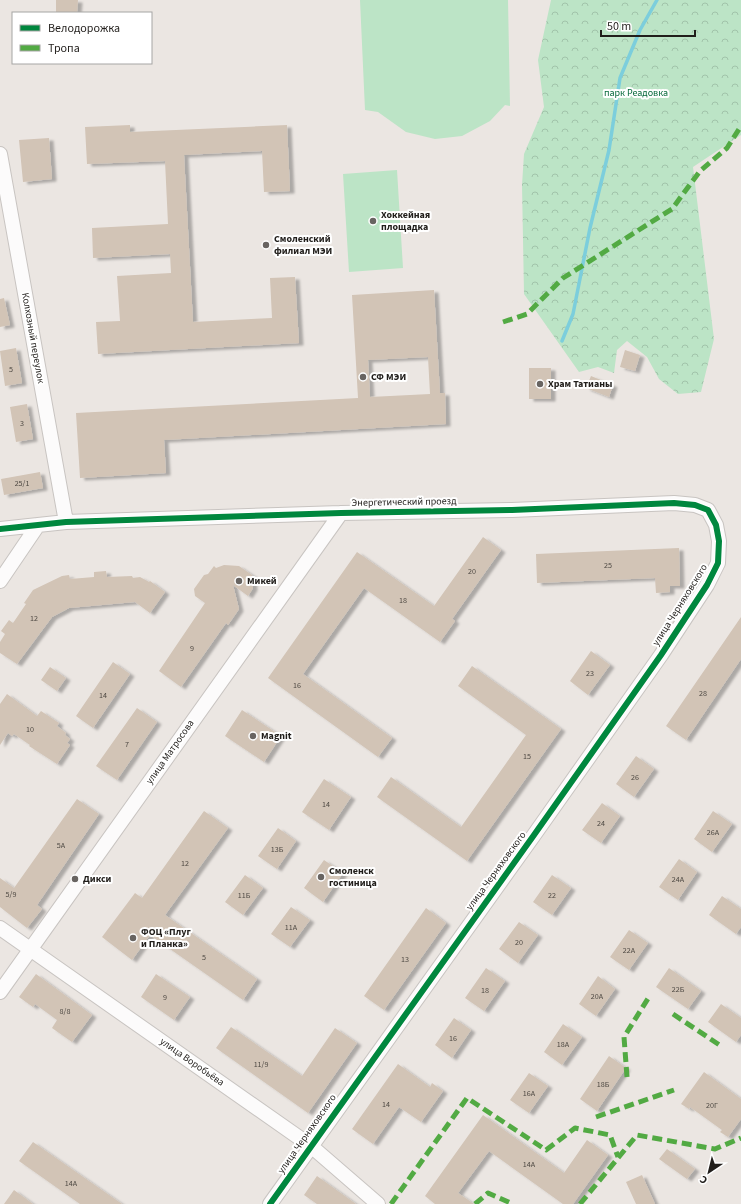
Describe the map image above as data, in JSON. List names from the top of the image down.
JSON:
{
  "streets": {
    "street": [
      "Колхозный переулок",
      "Энергетический проезд",
      "улица Черняховского",
      "улица Матросова",
      "улица Воробьёва"
    ]
  },
  "crossings": [
    ["Колхозный переулок", "Энергетический проезд"],
    ["Энергетический проезд", "улица Черняховского"],
    ["Энергетический проезд", "улица Матросова"],
    ["улица Черняховского", "улица Воробьёва"],
    ["улица Матросова", "улица Воробьёва"]
  ],
  "parks": ["парк Реадовка"],
  "places": [
    "Хоккейная площадка",
    "Смоленский филиал МЭИ",
    "СФ МЭИ",
    "Храм Татианы",
    "Микей",
    "Magnit",
    "Смоленск гостиница",
    "Дикси",
    "ФОЦ «Плуг и Планка»"
  ],
  "house_numbers": [
    "5",
    "3",
    "25/1",
    "25",
    "20",
    "18",
    "12",
    "9",
    "23",
    "16",
    "28",
    "14",
    "10",
    "7",
    "15",
    "26",
    "14",
    "24",
    "26А",
    "5А",
    "13Б",
    "12",
    "24А",
    "5/9",
    "11Б",
    "22",
    "11А",
    "20",
    "22А",
    "5",
    "13",
    "22Б",
    "18",
    "20А",
    "9",
    "8/8",
    "16",
    "18А",
    "11/9",
    "18Б",
    "16А",
    "14",
    "20Г",
    "14А",
    "14А"
  ],
  "legend": ["Велодорожка", "Тропа"],
  "scale_bar": "50 m",
  "north": "bottom left"
}
